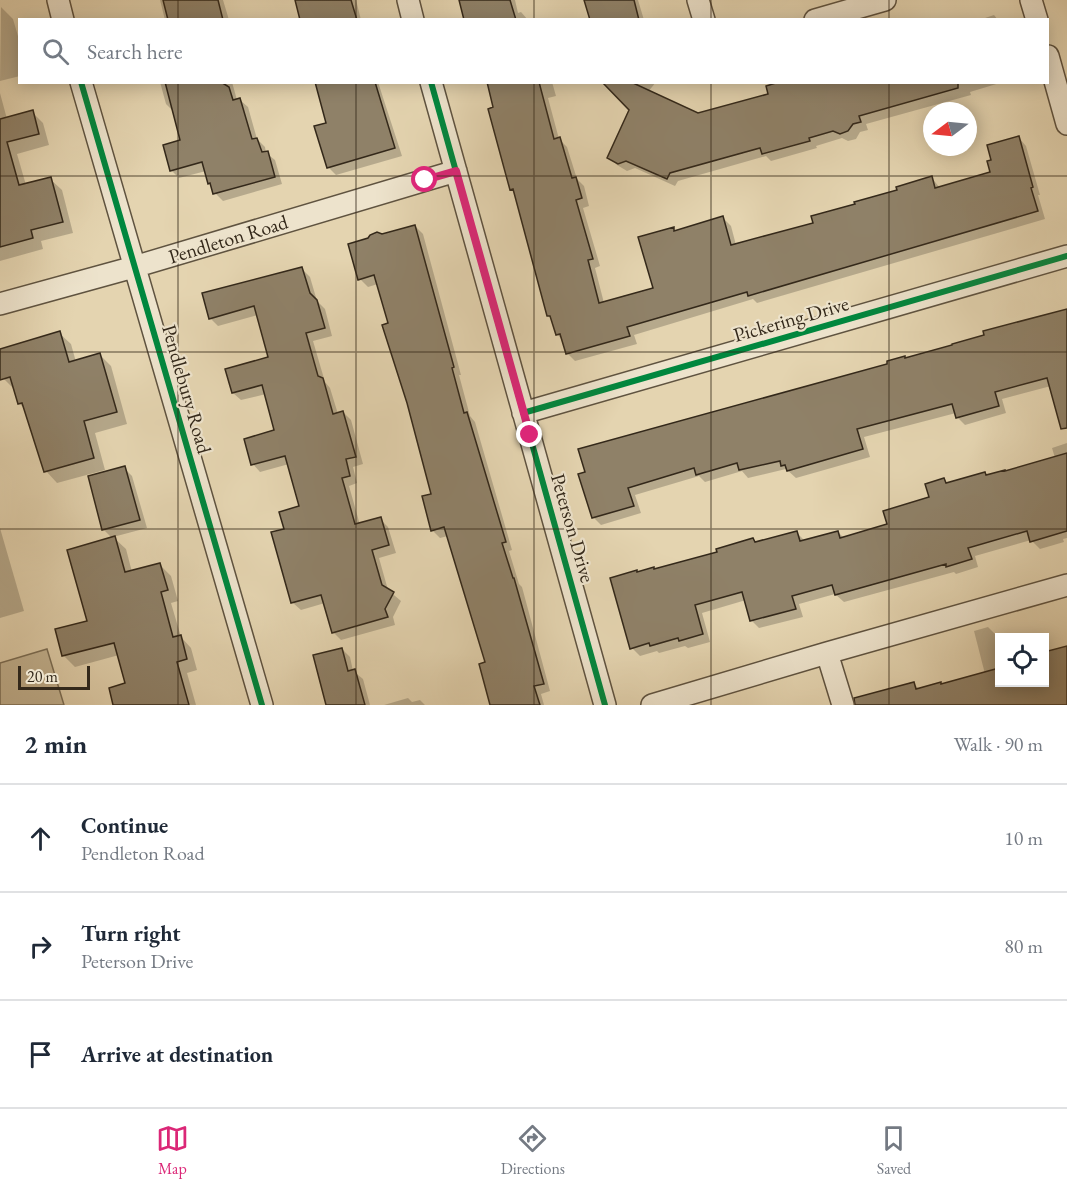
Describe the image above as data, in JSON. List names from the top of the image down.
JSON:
{
  "streets": {
    "street": [
      "Pendleton Road",
      "Pickering Drive",
      "Pendlebury Road",
      "Peterson Drive"
    ]
  },
  "crossings": [
    ["Pendleton Road", "Pendlebury Road"],
    ["Pendleton Road", "Peterson Drive"],
    ["Pickering Drive", "Peterson Drive"]
  ],
  "scale_bar": "20 m",
  "north": "left",
  "page": {
    "search": "Search here",
    "scale": "20 m",
    "heading": ["2 min", "Walk · 90 m"],
    "list": [
      ["Continue", "Pendleton Road", "10 m"],
      ["Turn right", "Peterson Drive", "80 m"],
      "Arrive at destination"
    ],
    "nav": ["Map", "Directions", "Saved"]
  }
}
